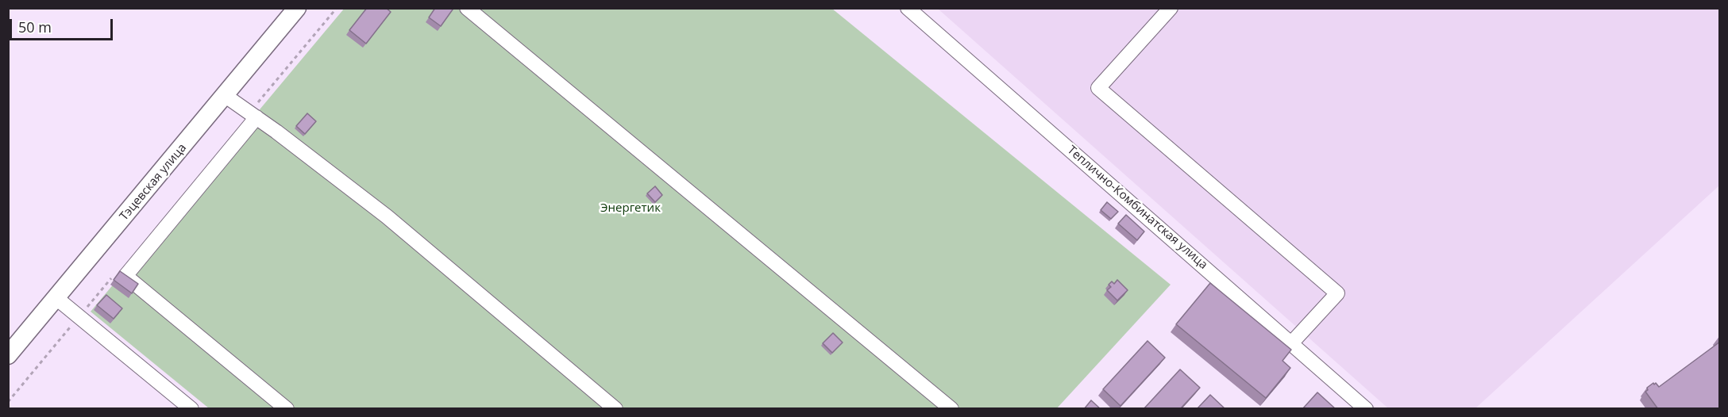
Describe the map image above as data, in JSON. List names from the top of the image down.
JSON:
{
  "streets": {
    "main road": ["Тэцевская улица"],
    "street": ["Теплично-Комбинатская улица"]
  },
  "parks": ["Энергетик"],
  "scale_bar": "50 m"
}
